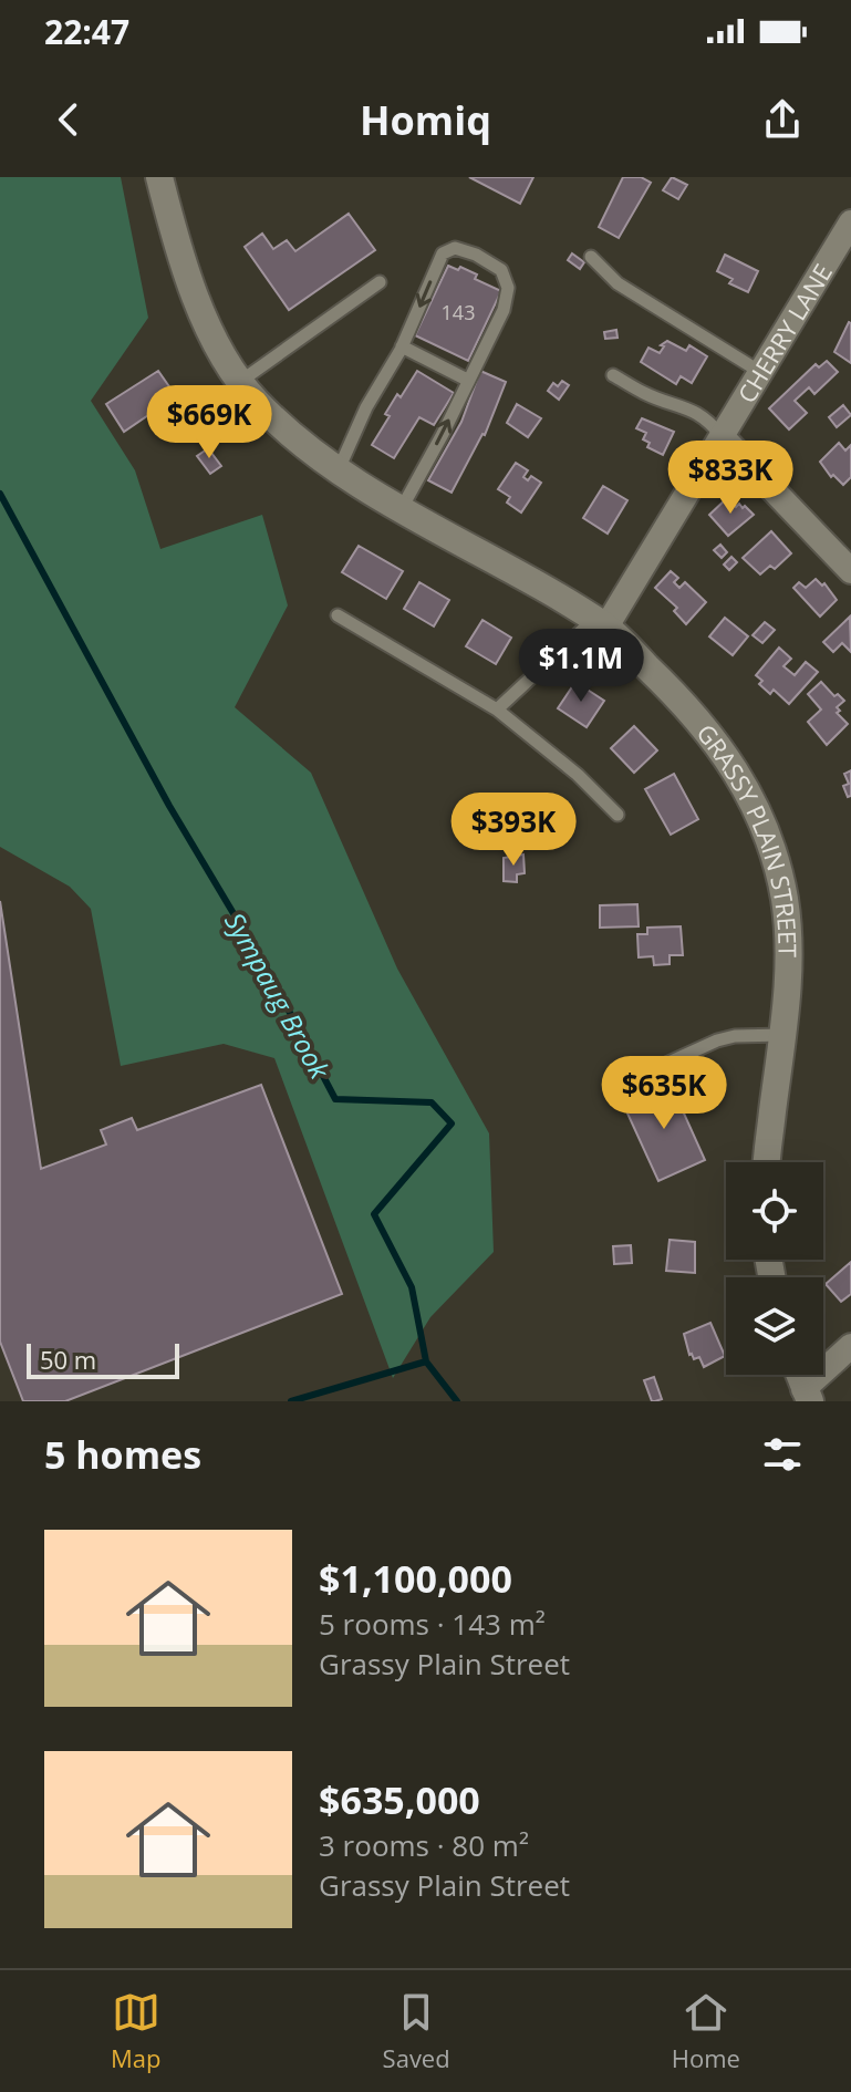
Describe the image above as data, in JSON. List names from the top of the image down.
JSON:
{
  "streets": {
    "main road": ["GRASSY PLAIN STREET"],
    "street": ["CHERRY LANE"]
  },
  "crossings": [
    ["CHERRY LANE", "GRASSY PLAIN STREET"]
  ],
  "water": ["Sympaug Brook"],
  "house_numbers": ["143"],
  "scale_bar": "50 m",
  "page": {
    "status": "22:47",
    "header": "Homiq",
    "price": [
      "$669K",
      "$833K",
      "$1.1M",
      "$393K",
      "$635K"
    ],
    "scale": "50 m",
    "heading": "5 homes",
    "list": [
      {
        "name": "$1,100,000",
        "note": "5 rooms · 143 m² · Grassy Plain Street"
      },
      {
        "name": "$635,000",
        "note": "3 rooms · 80 m² · Grassy Plain Street"
      }
    ],
    "tabs": ["Map", "Saved", "Home"]
  }
}
